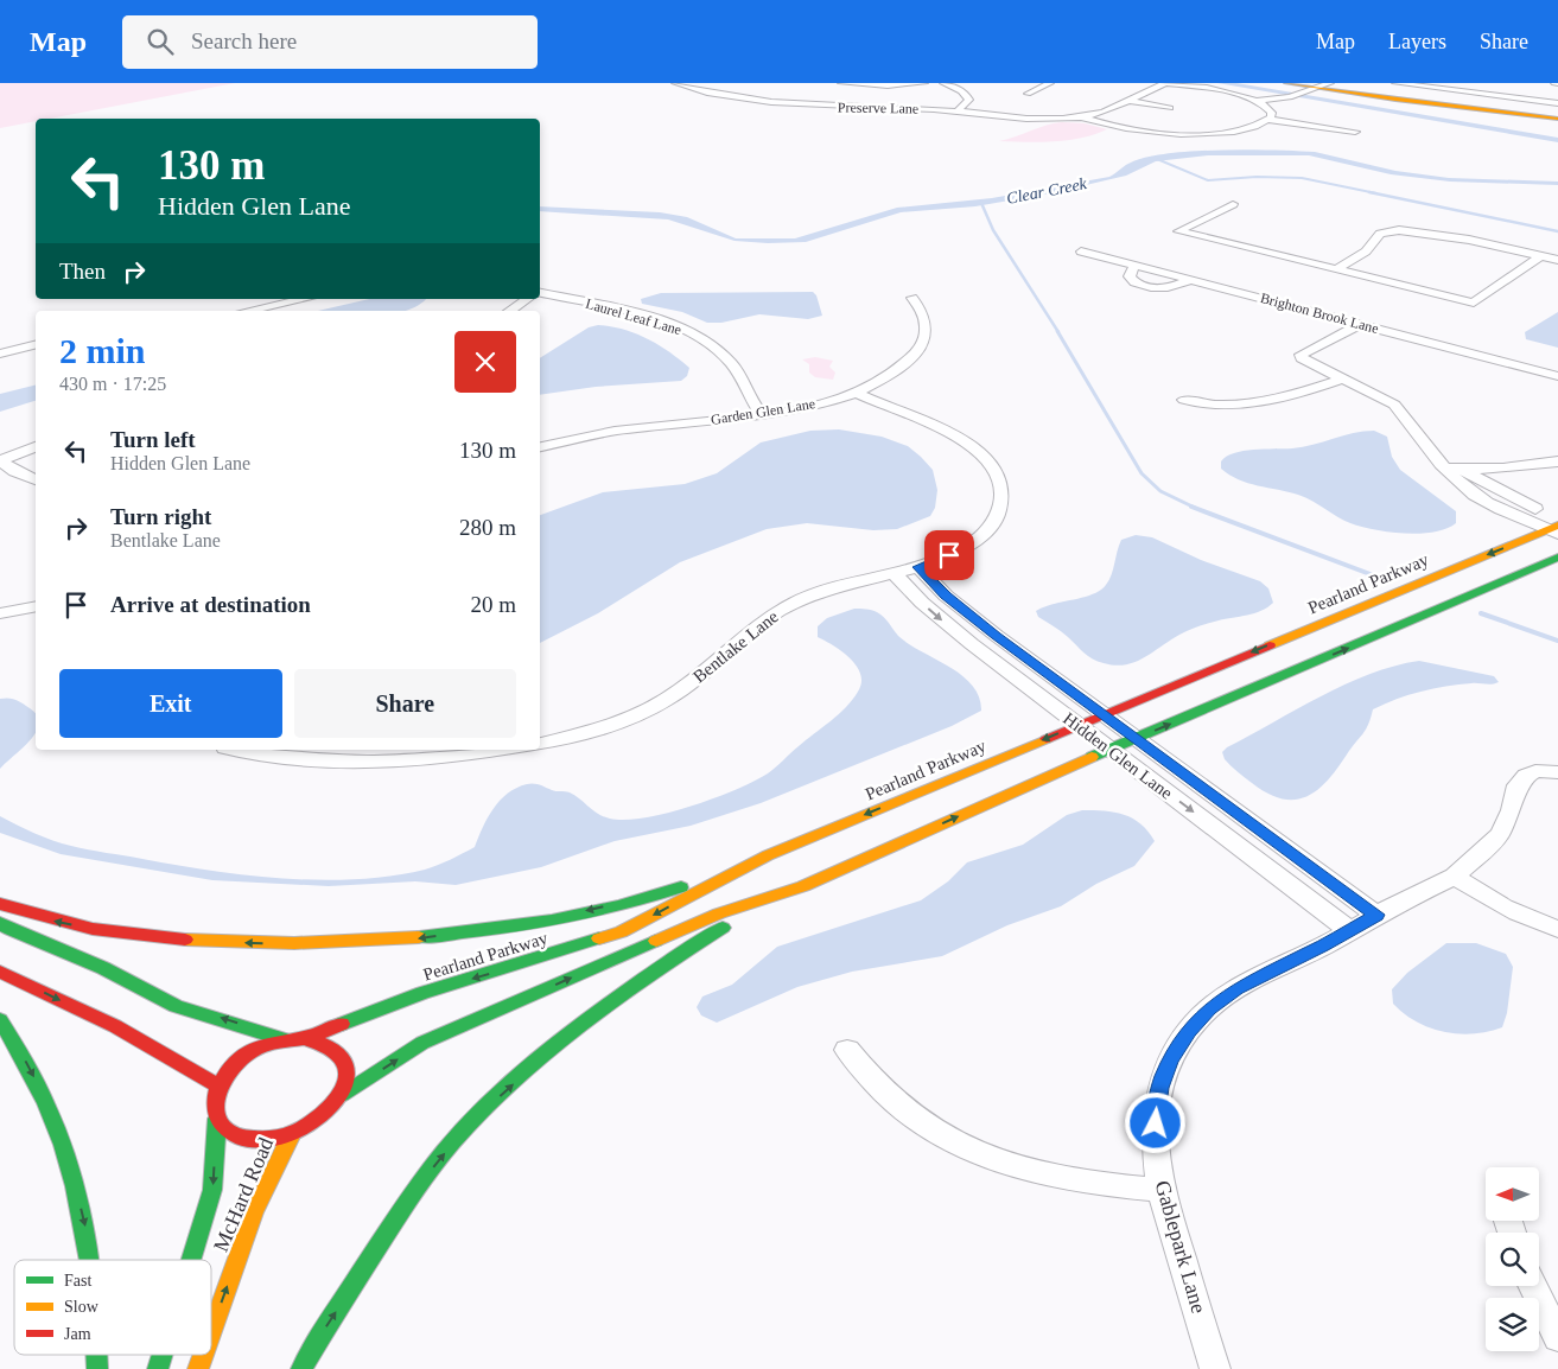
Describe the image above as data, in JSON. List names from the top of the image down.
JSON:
{
  "streets": {
    "main road": ["Pearland Parkway", "McHard Road"],
    "street": [
      "Preserve Lane",
      "Brighton Brook Lane",
      "Laurel Leaf Lane",
      "Garden Glen Lane",
      "Bentlake Lane",
      "Hidden Glen Lane",
      "Gablepark Lane"
    ]
  },
  "crossings": [
    ["Laurel Leaf Lane", "Garden Glen Lane"],
    ["Garden Glen Lane", "Bentlake Lane"],
    ["Pearland Parkway", "Hidden Glen Lane"],
    ["Pearland Parkway", "McHard Road"],
    ["Bentlake Lane", "Hidden Glen Lane"],
    ["Hidden Glen Lane", "Gablepark Lane"]
  ],
  "water": ["Clear Creek"],
  "legend": ["Fast", "Slow", "Jam"],
  "north": "left",
  "page": {
    "header": "Map",
    "search": "Search here",
    "nav": ["Map", "Layers", "Share"],
    "turn": ["130 m", "Hidden Glen Lane"],
    "then": "Then",
    "heading": ["2 min", "430 m · 17:25"],
    "list": [
      {
        "name": "Turn left",
        "note": "Hidden Glen Lane",
        "value": "130 m"
      },
      {
        "name": "Turn right",
        "note": "Bentlake Lane",
        "value": "280 m"
      },
      {
        "name": "Arrive at destination",
        "value": "20 m"
      }
    ],
    "buttons": ["Exit", "Share"]
  }
}
